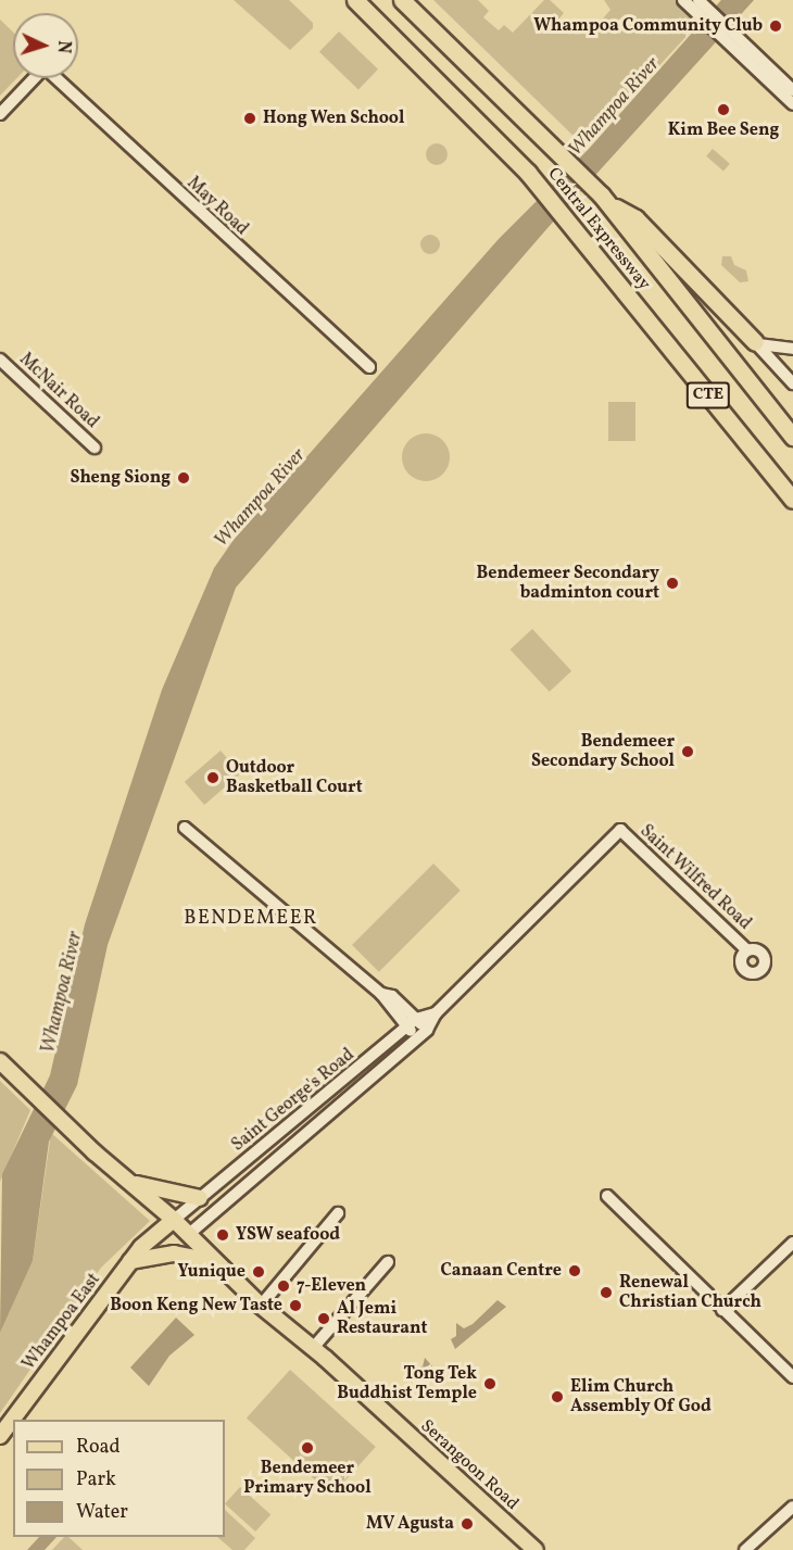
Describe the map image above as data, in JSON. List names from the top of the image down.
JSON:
{
  "streets": {
    "highway": ["Central Expressway", "CTE"],
    "main road": ["Whampoa East", "Serangoon Road"],
    "street": [
      "May Road",
      "McNair Road",
      "Saint Wilfred Road",
      "Saint George's Road"
    ]
  },
  "crossings": [
    ["Saint Wilfred Road", "Saint George's Road"],
    ["Saint George's Road", "Whampoa East"],
    ["Saint George's Road", "Serangoon Road"],
    ["Whampoa East", "Serangoon Road"]
  ],
  "districts": ["BENDEMEER"],
  "water": ["Whampoa River"],
  "places": [
    "Whampoa Community Club",
    "Kim Bee Seng",
    "Hong Wen School",
    "Sheng Siong",
    "Bendemeer Secondary badminton court",
    "Bendemeer Secondary School",
    "Outdoor Basketball Court",
    "YSW seafood",
    "Canaan Centre",
    "Yunique",
    "7-Eleven",
    "Renewal Christian Church",
    "Boon Keng New Taste",
    "Al Jemi Restaurant",
    "Tong Tek Buddhist Temple",
    "Elim Church Assembly Of God",
    "Bendemeer Primary School",
    "MV Agusta"
  ],
  "legend": ["Road", "Park", "Water"],
  "north": "right"
}
